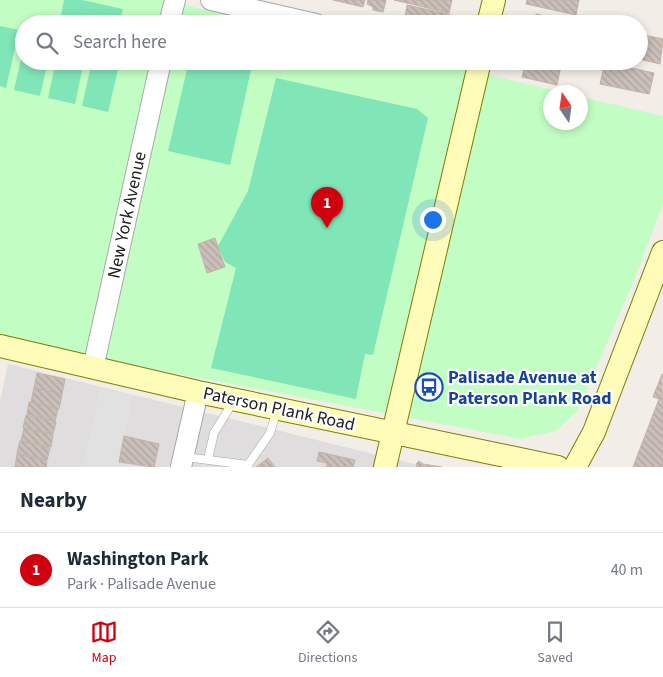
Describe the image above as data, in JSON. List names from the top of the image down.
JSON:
{
  "streets": {
    "main road": ["Paterson Plank Road"],
    "street": ["New York Avenue"]
  },
  "crossings": [
    ["New York Avenue", "Paterson Plank Road"]
  ],
  "places": {
    "bus stop": ["Palisade Avenue at Paterson Plank Road"]
  },
  "north": "top",
  "page": {
    "search": "Search here",
    "pins": "1",
    "heading": "Nearby",
    "list": [
      {
        "mark": "1",
        "name": "Washington Park",
        "note": "Park · Palisade Avenue",
        "value": "40 m"
      }
    ],
    "nav": ["Map", "Directions", "Saved"]
  }
}
